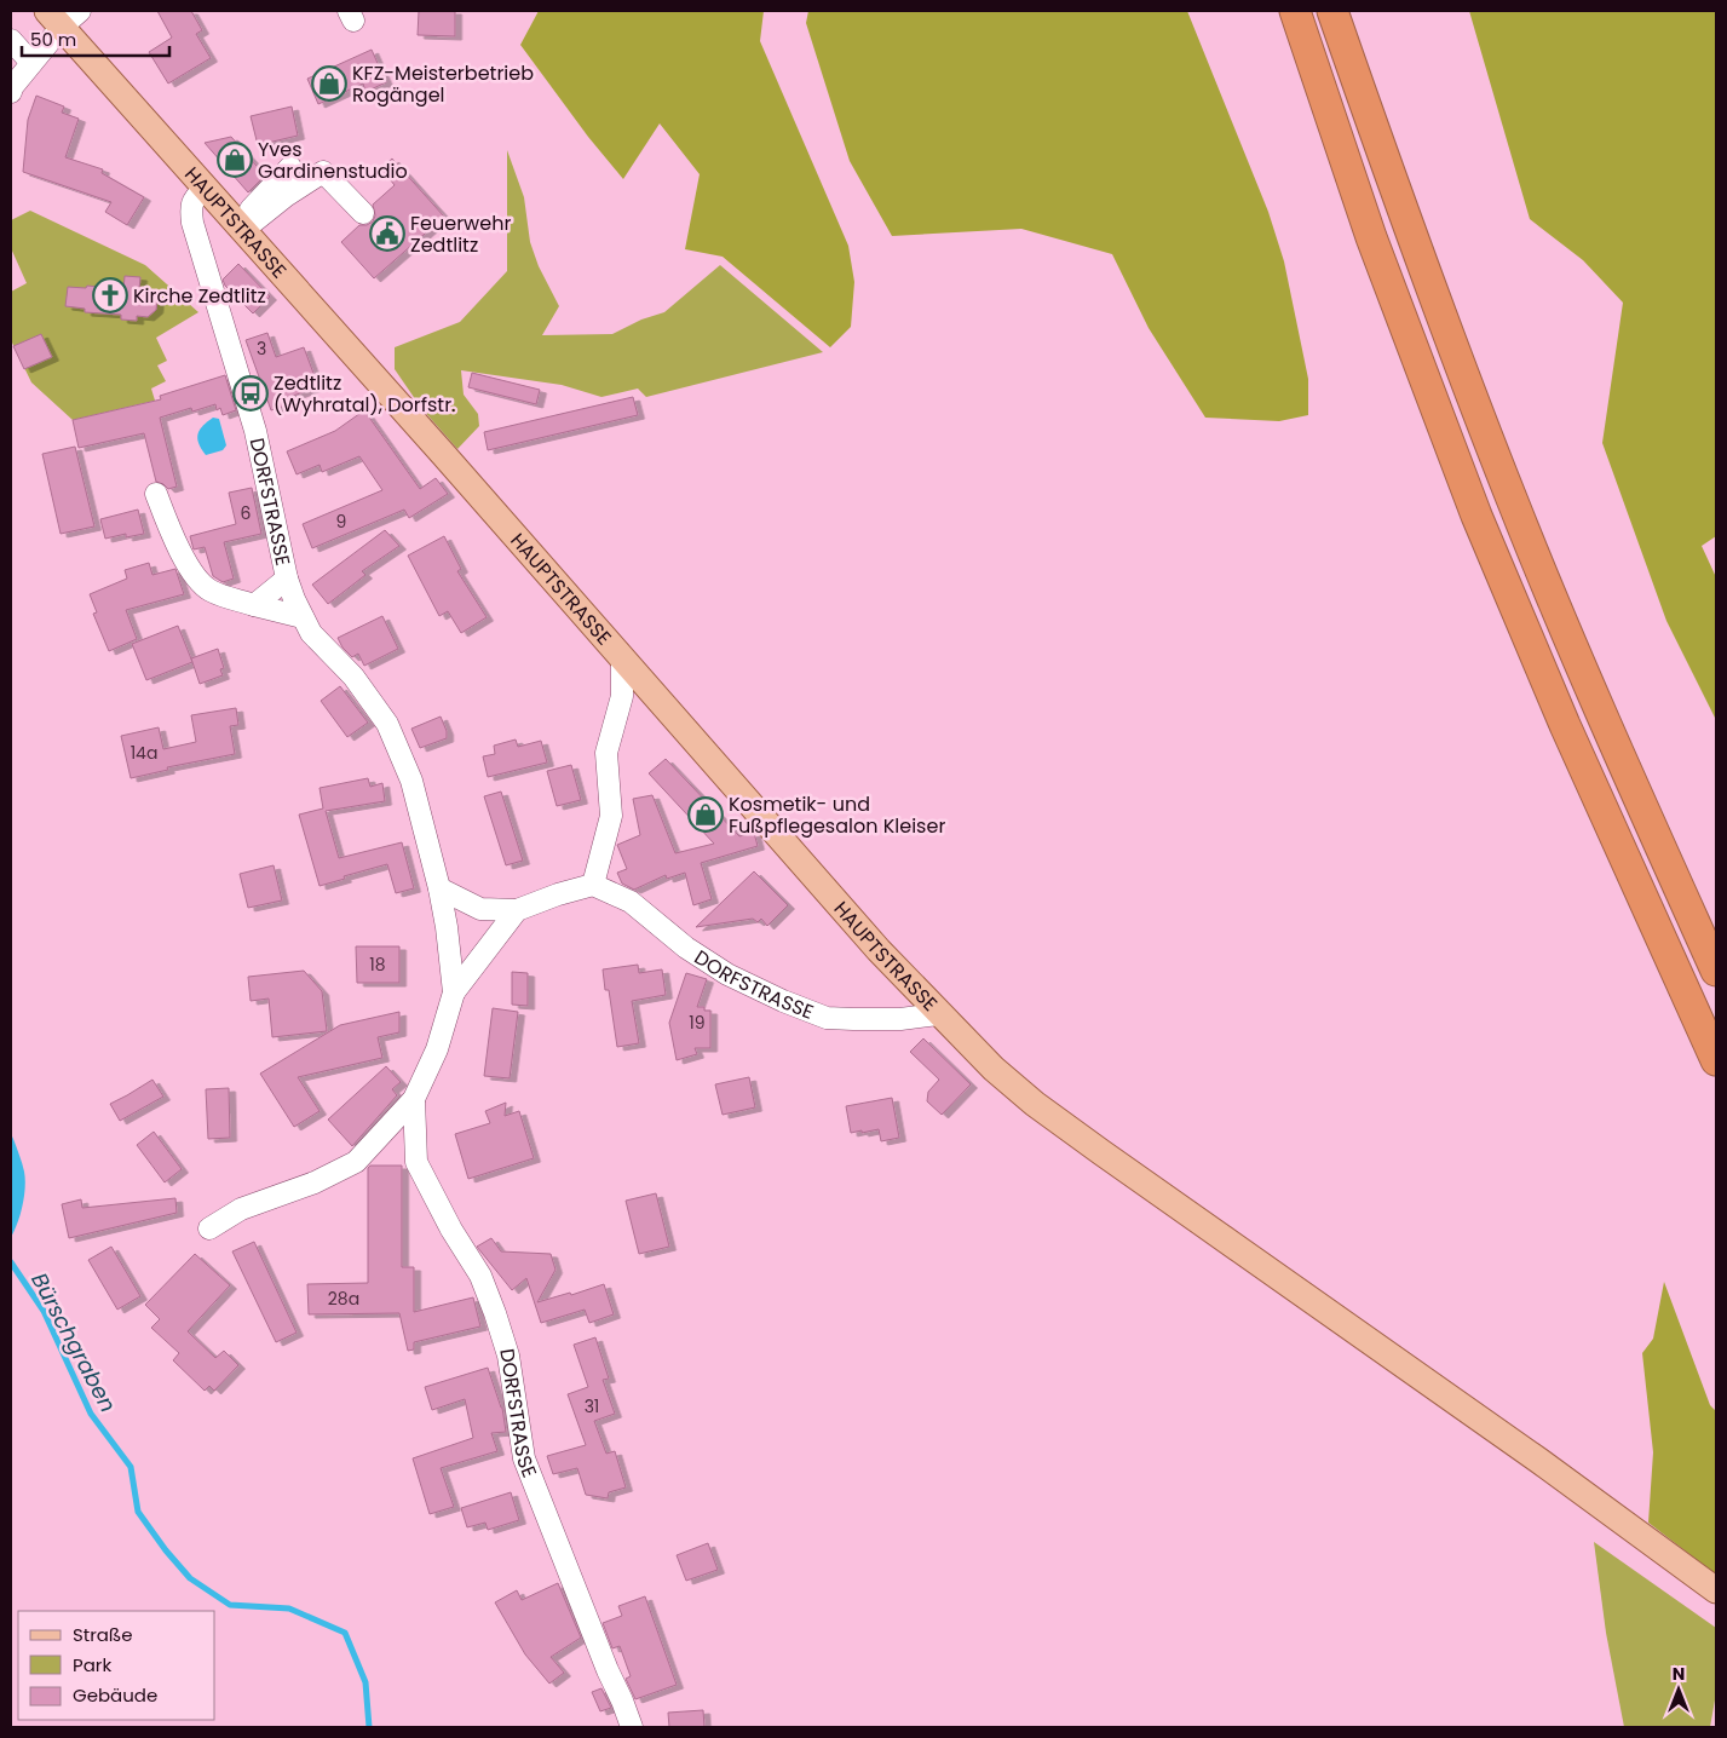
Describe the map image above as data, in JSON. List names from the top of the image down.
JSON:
{
  "streets": {
    "main road": ["HAUPTSTRASSE"],
    "street": ["DORFSTRASSE"]
  },
  "crossings": [
    ["HAUPTSTRASSE", "DORFSTRASSE"]
  ],
  "water": ["Bürschgraben"],
  "places": {
    "shop": ["KFZ-Meisterbetrieb Rogängel", "Yves Gardinenstudio", "Kosmetik- und Fußpflegesalon Kleiser"],
    "public building": ["Feuerwehr Zedtlitz"],
    "church": ["Kirche Zedtlitz"],
    "bus stop": ["Zedtlitz (Wyhratal), Dorfstr."]
  },
  "house_numbers": [
    "3",
    "6",
    "9",
    "14a",
    "18",
    "19",
    "28a",
    "31"
  ],
  "legend": ["Straße", "Park", "Gebäude"],
  "scale_bar": "50 m",
  "north": "top"
}
